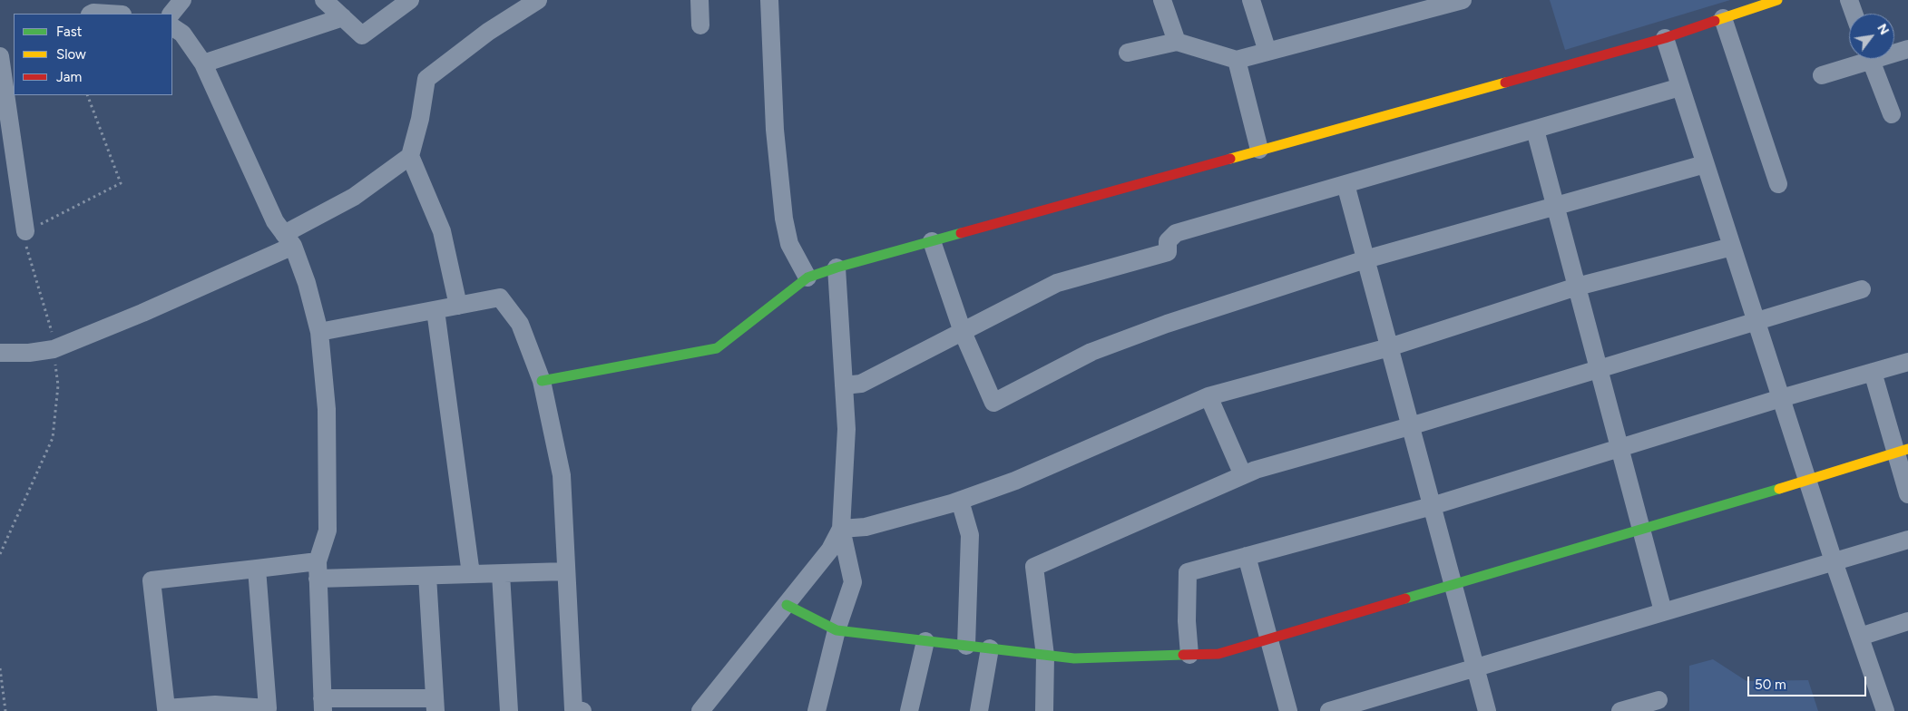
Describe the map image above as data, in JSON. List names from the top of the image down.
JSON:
{
  "legend": ["Fast", "Slow", "Jam"],
  "scale_bar": "50 m",
  "north": "top right"
}
